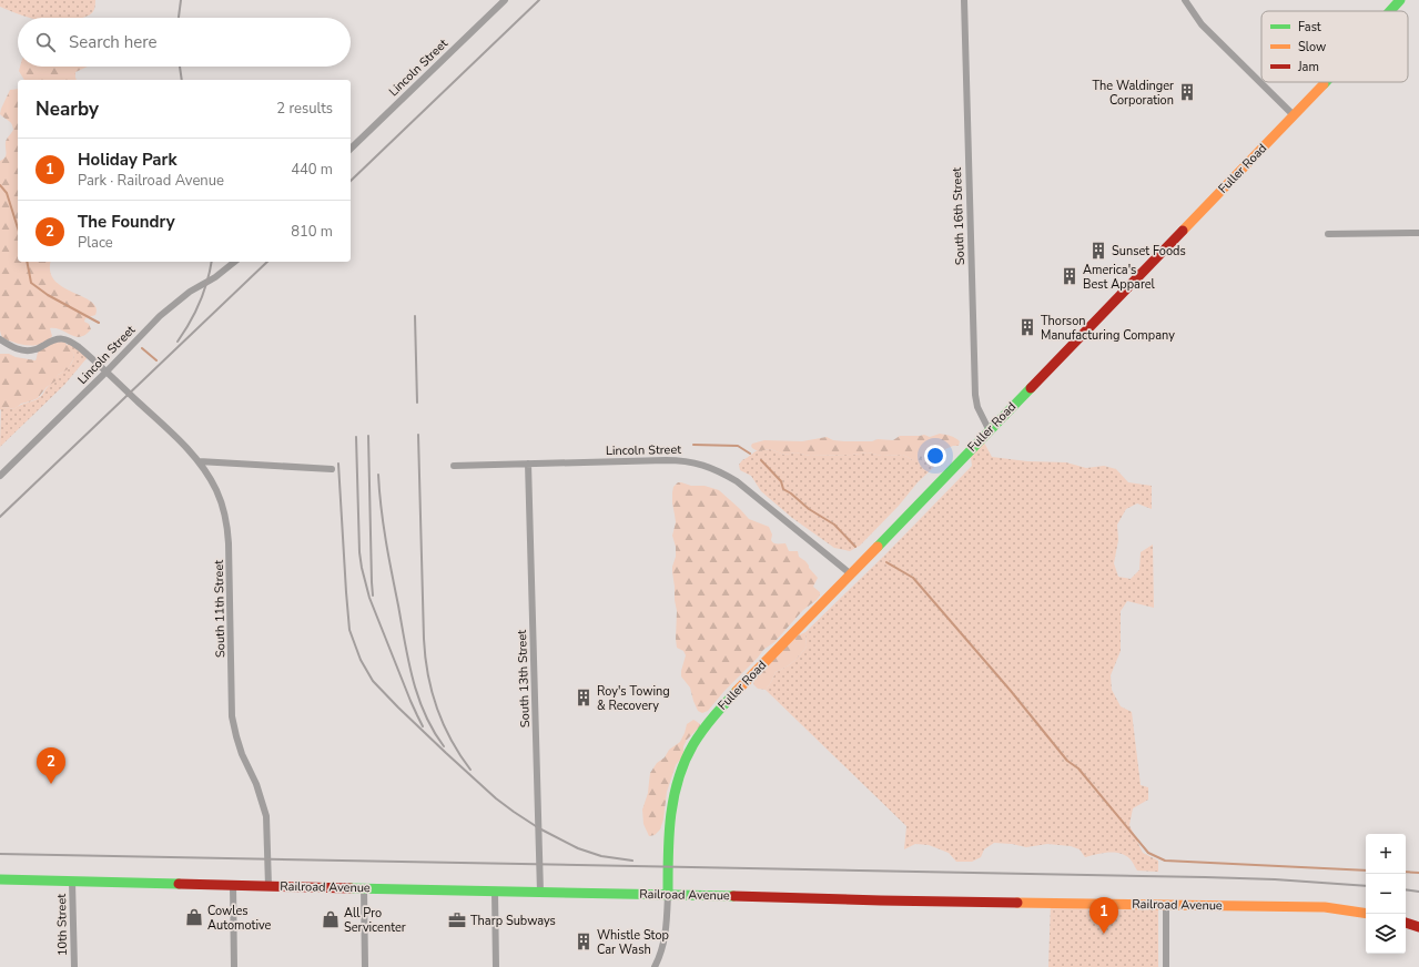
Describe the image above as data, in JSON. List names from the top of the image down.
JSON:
{
  "streets": {
    "main road": ["Fuller Road", "Railroad Avenue"],
    "street": [
      "Lincoln Street",
      "South 16th Street",
      "South 11th Street",
      "South 13th Street",
      "10th Street"
    ]
  },
  "crossings": [
    ["Lincoln Street", "Fuller Road"],
    ["Lincoln Street", "South 11th Street"],
    ["Lincoln Street", "South 13th Street"],
    ["Fuller Road", "South 16th Street"],
    ["Fuller Road", "Railroad Avenue"],
    ["South 11th Street", "Railroad Avenue"],
    ["South 13th Street", "Railroad Avenue"],
    ["Railroad Avenue", "10th Street"]
  ],
  "places": {
    "building": [
      "The Waldinger Corporation",
      "Sunset Foods",
      "America's Best Apparel",
      "Thorson Manufacturing Company",
      "Roy's Towing & Recovery",
      "Whistle Stop Car Wash"
    ],
    "shop": ["Cowles Automotive", "All Pro Servicenter"],
    "office": ["Tharp Subways"]
  },
  "legend": ["Fast", "Slow", "Jam"],
  "page": {
    "search": "Search here",
    "heading": ["Nearby", "2 results"],
    "list": [
      {
        "mark": "1",
        "name": "Holiday Park",
        "note": "Park · Railroad Avenue",
        "value": "440 m"
      },
      {
        "mark": "2",
        "name": "The Foundry",
        "note": "Place",
        "value": "810 m"
      }
    ],
    "pins": ["2", "1"],
    "map_buttons": ["+", "−"]
  }
}
